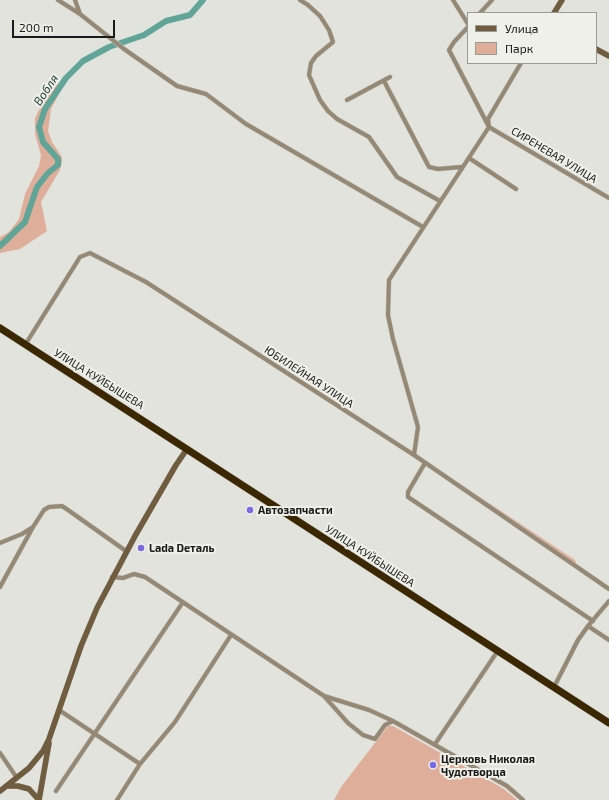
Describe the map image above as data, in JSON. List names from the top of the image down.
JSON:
{
  "streets": {
    "highway": ["УЛИЦА КУЙБЫШЕВА"],
    "street": ["СИРЕНЕВАЯ УЛИЦА", "ЮБИЛЕЙНАЯ УЛИЦА"]
  },
  "crossings": [
    ["ЮБИЛЕЙНАЯ УЛИЦА", "УЛИЦА КУЙБЫШЕВА"]
  ],
  "water": ["Вобля"],
  "places": ["Автозапчасти", "Lada Dеталь", "Церковь Николая Чудотворца"],
  "legend": ["Улица", "Парк"],
  "scale_bar": "200 m"
}
